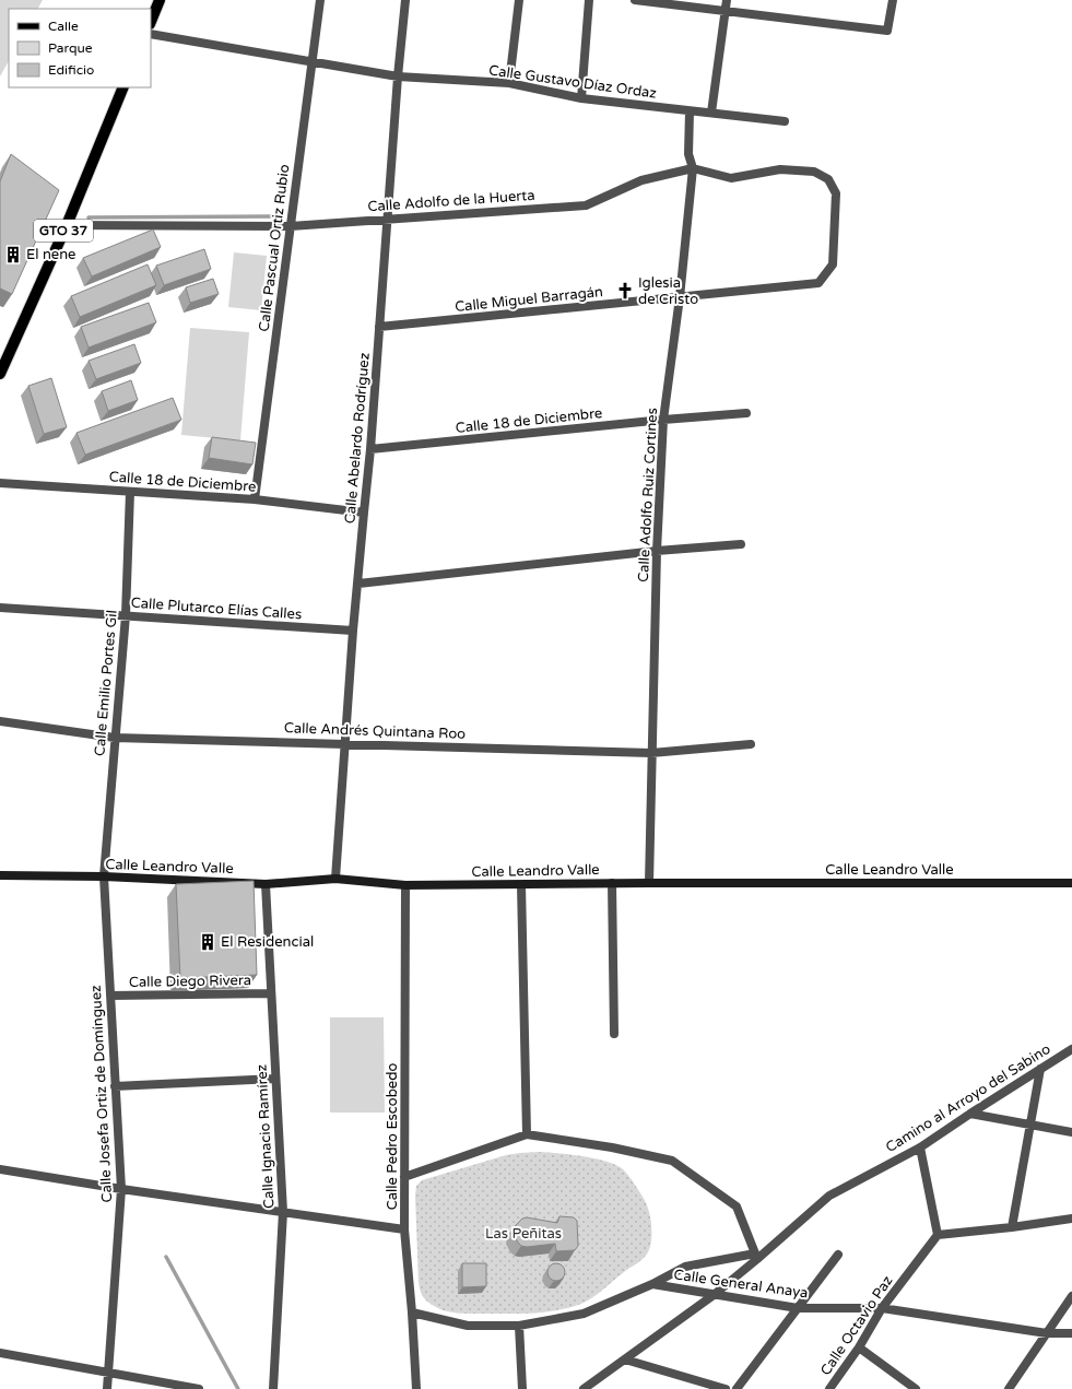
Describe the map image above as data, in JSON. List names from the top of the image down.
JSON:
{
  "streets": {
    "main road": ["GTO 37"],
    "street": [
      "Calle Gustavo Díaz Ordaz",
      "Calle Adolfo de la Huerta",
      "Calle Pascual Ortiz Rubio",
      "Calle Miguel Barragán",
      "Calle 18 de Diciembre",
      "Calle Abelardo Rodríguez",
      "Calle Adolfo Ruiz Cortines",
      "Calle Plutarco Elías Calles",
      "Calle Emilio Portes Gil",
      "Calle Andrés Quintana Roo",
      "Calle Leandro Valle",
      "Calle Diego Rivera",
      "Calle Josefa Ortiz de Domínguez",
      "Camino al Arroyo del Sabino",
      "Calle Ignacio Ramírez",
      "Calle Pedro Escobedo",
      "Calle General Anaya",
      "Calle Octavio Paz"
    ]
  },
  "crossings": [
    ["Calle Gustavo Díaz Ordaz", "Calle Pascual Ortiz Rubio"],
    ["Calle Gustavo Díaz Ordaz", "Calle Abelardo Rodríguez"],
    ["Calle Gustavo Díaz Ordaz", "Calle Adolfo Ruiz Cortines"],
    ["Calle Adolfo de la Huerta", "GTO 37"],
    ["Calle Adolfo de la Huerta", "Calle Pascual Ortiz Rubio"],
    ["Calle Adolfo de la Huerta", "Calle Miguel Barragán"],
    ["Calle Adolfo de la Huerta", "Calle Abelardo Rodríguez"],
    ["Calle Adolfo de la Huerta", "Calle Adolfo Ruiz Cortines"],
    ["Calle Pascual Ortiz Rubio", "Calle 18 de Diciembre"],
    ["Calle Miguel Barragán", "Calle Abelardo Rodríguez"],
    ["Calle Miguel Barragán", "Calle Adolfo Ruiz Cortines"],
    ["Calle 18 de Diciembre", "Calle Abelardo Rodríguez"],
    ["Calle 18 de Diciembre", "Calle Adolfo Ruiz Cortines"],
    ["Calle 18 de Diciembre", "Calle Emilio Portes Gil"],
    ["Calle Abelardo Rodríguez", "Calle Plutarco Elías Calles"],
    ["Calle Abelardo Rodríguez", "Calle Andrés Quintana Roo"],
    ["Calle Abelardo Rodríguez", "Calle Leandro Valle"],
    ["Calle Adolfo Ruiz Cortines", "Calle Andrés Quintana Roo"],
    ["Calle Adolfo Ruiz Cortines", "Calle Leandro Valle"],
    ["Calle Plutarco Elías Calles", "Calle Emilio Portes Gil"],
    ["Calle Emilio Portes Gil", "Calle Andrés Quintana Roo"],
    ["Calle Emilio Portes Gil", "Calle Leandro Valle"],
    ["Calle Emilio Portes Gil", "Calle Josefa Ortiz de Domínguez"],
    ["Calle Leandro Valle", "Calle Josefa Ortiz de Domínguez"],
    ["Calle Leandro Valle", "Calle Ignacio Ramírez"],
    ["Calle Leandro Valle", "Calle Pedro Escobedo"],
    ["Calle Diego Rivera", "Calle Josefa Ortiz de Domínguez"],
    ["Calle Diego Rivera", "Calle Ignacio Ramírez"],
    ["Camino al Arroyo del Sabino", "Calle General Anaya"],
    ["Calle Pedro Escobedo", "Calle General Anaya"],
    ["Calle General Anaya", "Calle Octavio Paz"]
  ],
  "parks": ["Las Peñitas"],
  "places": {
    "building": ["El nene", "El Residencial"],
    "church": ["Iglesia de Cristo"]
  },
  "legend": ["Calle", "Parque", "Edificio"]
}
